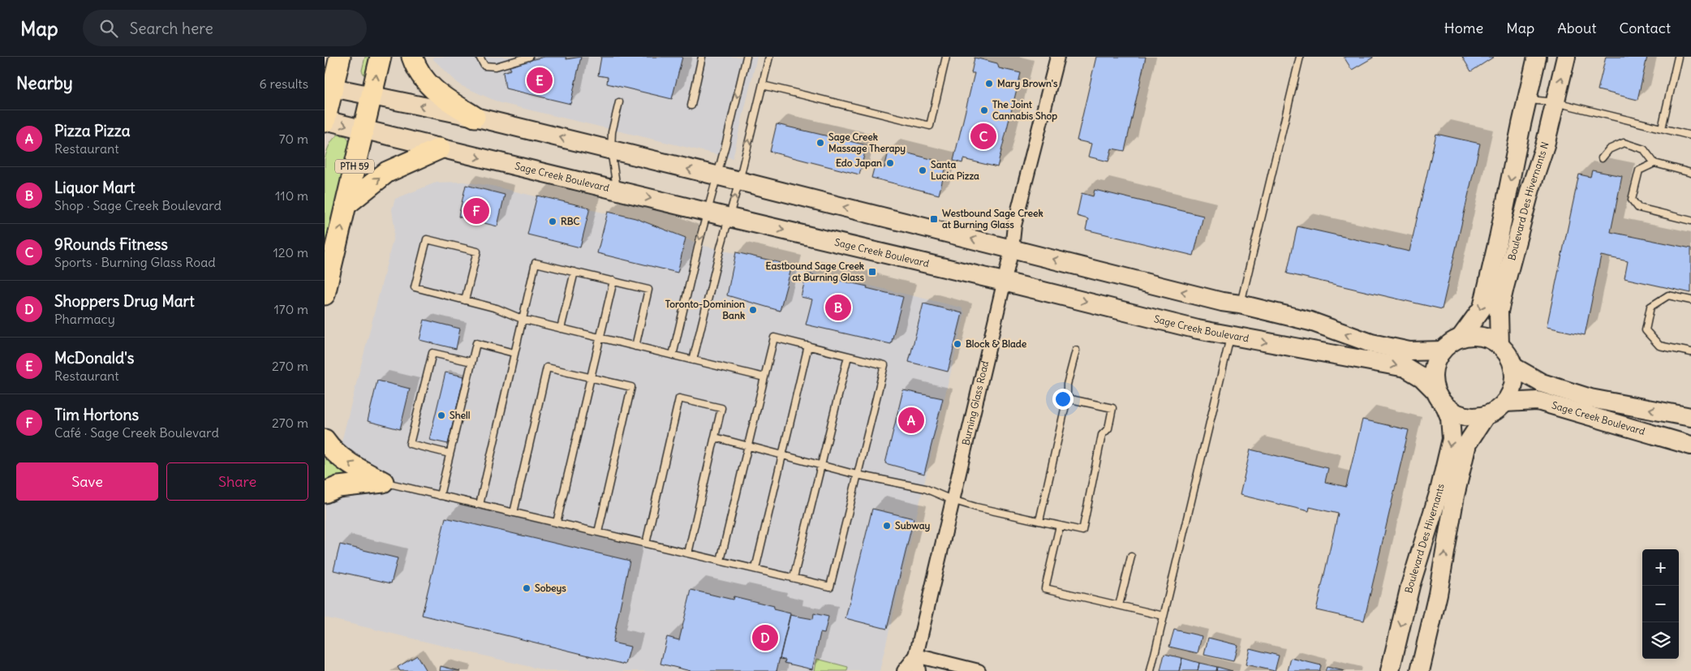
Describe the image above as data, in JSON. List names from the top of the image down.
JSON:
{
  "streets": {
    "main road": ["PTH 59"],
    "street": [
      "Sage Creek Boulevard",
      "Boulevard Des Hivernants N",
      "Burning Glass Road",
      "Boulevard Des Hivernants"
    ]
  },
  "crossings": [
    ["PTH 59", "Sage Creek Boulevard"],
    ["Sage Creek Boulevard", "Boulevard Des Hivernants N"],
    ["Sage Creek Boulevard", "Burning Glass Road"],
    ["Sage Creek Boulevard", "Boulevard Des Hivernants"],
    ["Boulevard Des Hivernants N", "Boulevard Des Hivernants"]
  ],
  "places": {
    "other": [
      "Mary Brown's",
      "The Joint Cannabis Shop",
      "Sage Creek Massage Therapy",
      "Edo Japan",
      "Santa Lucia Pizza",
      "RBC",
      "Toronto-Dominion Bank",
      "Block & Blade",
      "Shell",
      "Subway",
      "Sobeys"
    ],
    "transit": ["Westbound Sage Creek at Burning Glass", "Eastbound Sage Creek at Burning Glass"]
  },
  "page": {
    "header": "Map",
    "search": "Search here",
    "nav": [
      "Home",
      "Map",
      "About",
      "Contact"
    ],
    "heading": ["Nearby", "6 results"],
    "pins": [
      "E",
      "C",
      "F",
      "B",
      "A",
      "D"
    ],
    "list": [
      {
        "mark": "A",
        "name": "Pizza Pizza",
        "note": "Restaurant",
        "value": "70 m"
      },
      {
        "mark": "B",
        "name": "Liquor Mart",
        "note": "Shop · Sage Creek Boulevard",
        "value": "110 m"
      },
      {
        "mark": "C",
        "name": "9Rounds Fitness",
        "note": "Sports · Burning Glass Road",
        "value": "120 m"
      },
      {
        "mark": "D",
        "name": "Shoppers Drug Mart",
        "note": "Pharmacy",
        "value": "170 m"
      },
      {
        "mark": "E",
        "name": "McDonald's",
        "note": "Restaurant",
        "value": "270 m"
      },
      {
        "mark": "F",
        "name": "Tim Hortons",
        "note": "Café · Sage Creek Boulevard",
        "value": "270 m"
      }
    ],
    "buttons": ["Save", "Share"],
    "map_buttons": ["+", "−"]
  }
}
